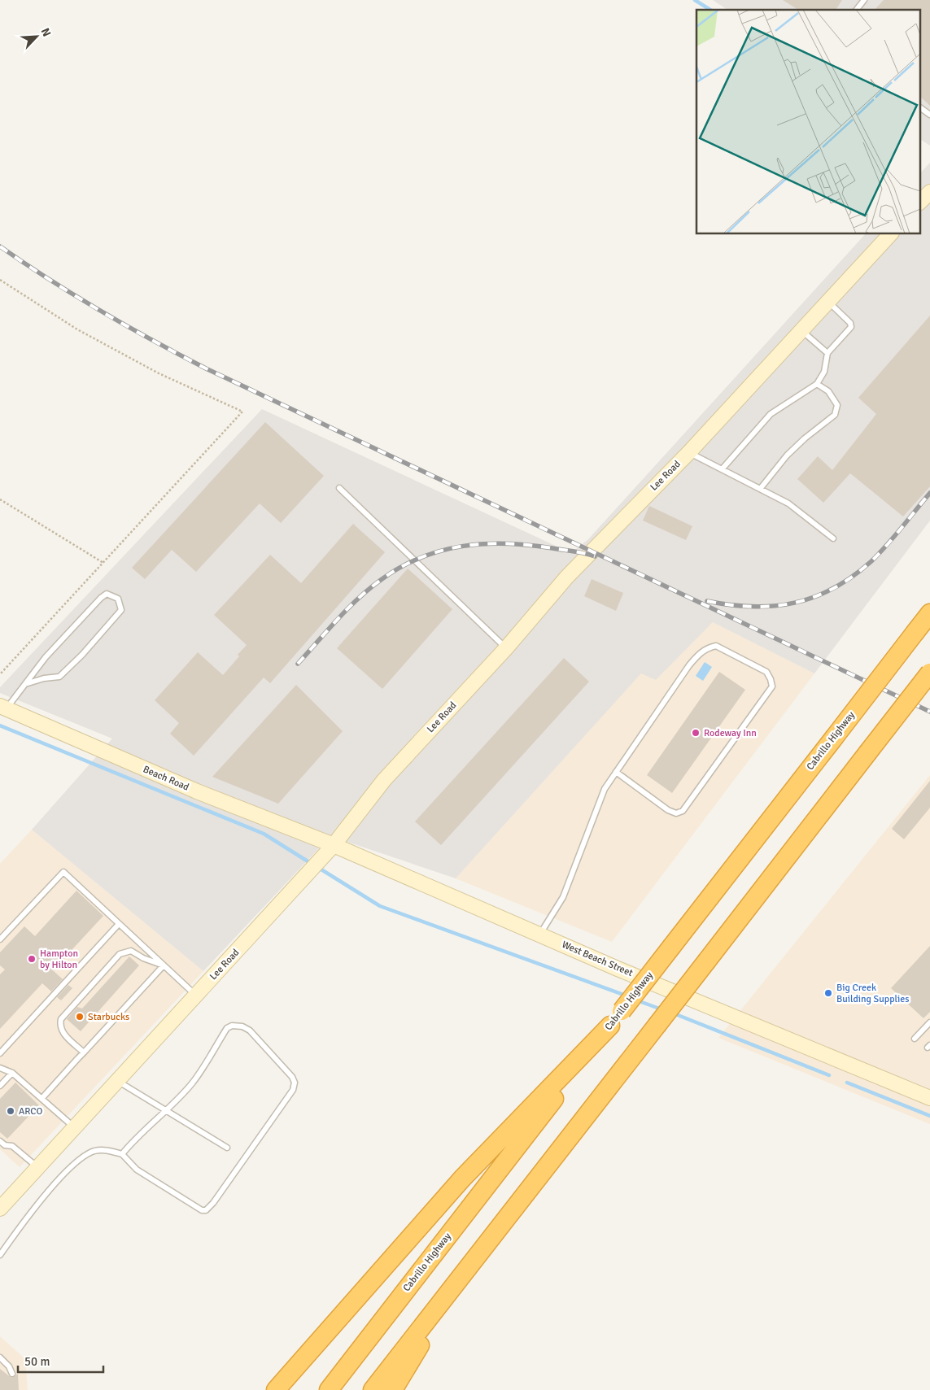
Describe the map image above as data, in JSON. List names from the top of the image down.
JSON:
{
  "streets": {
    "highway": ["Cabrillo Highway"],
    "main road": ["Lee Road", "Beach Road", "West Beach Street"]
  },
  "crossings": [
    ["Lee Road", "Beach Road"],
    ["Lee Road", "West Beach Street"],
    ["Beach Road", "West Beach Street"]
  ],
  "places": [
    "Rodeway Inn",
    "Hampton by Hilton",
    "Big Creek Building Supplies",
    "Starbucks",
    "ARCO"
  ],
  "scale_bar": "50 m",
  "north": "top right"
}
